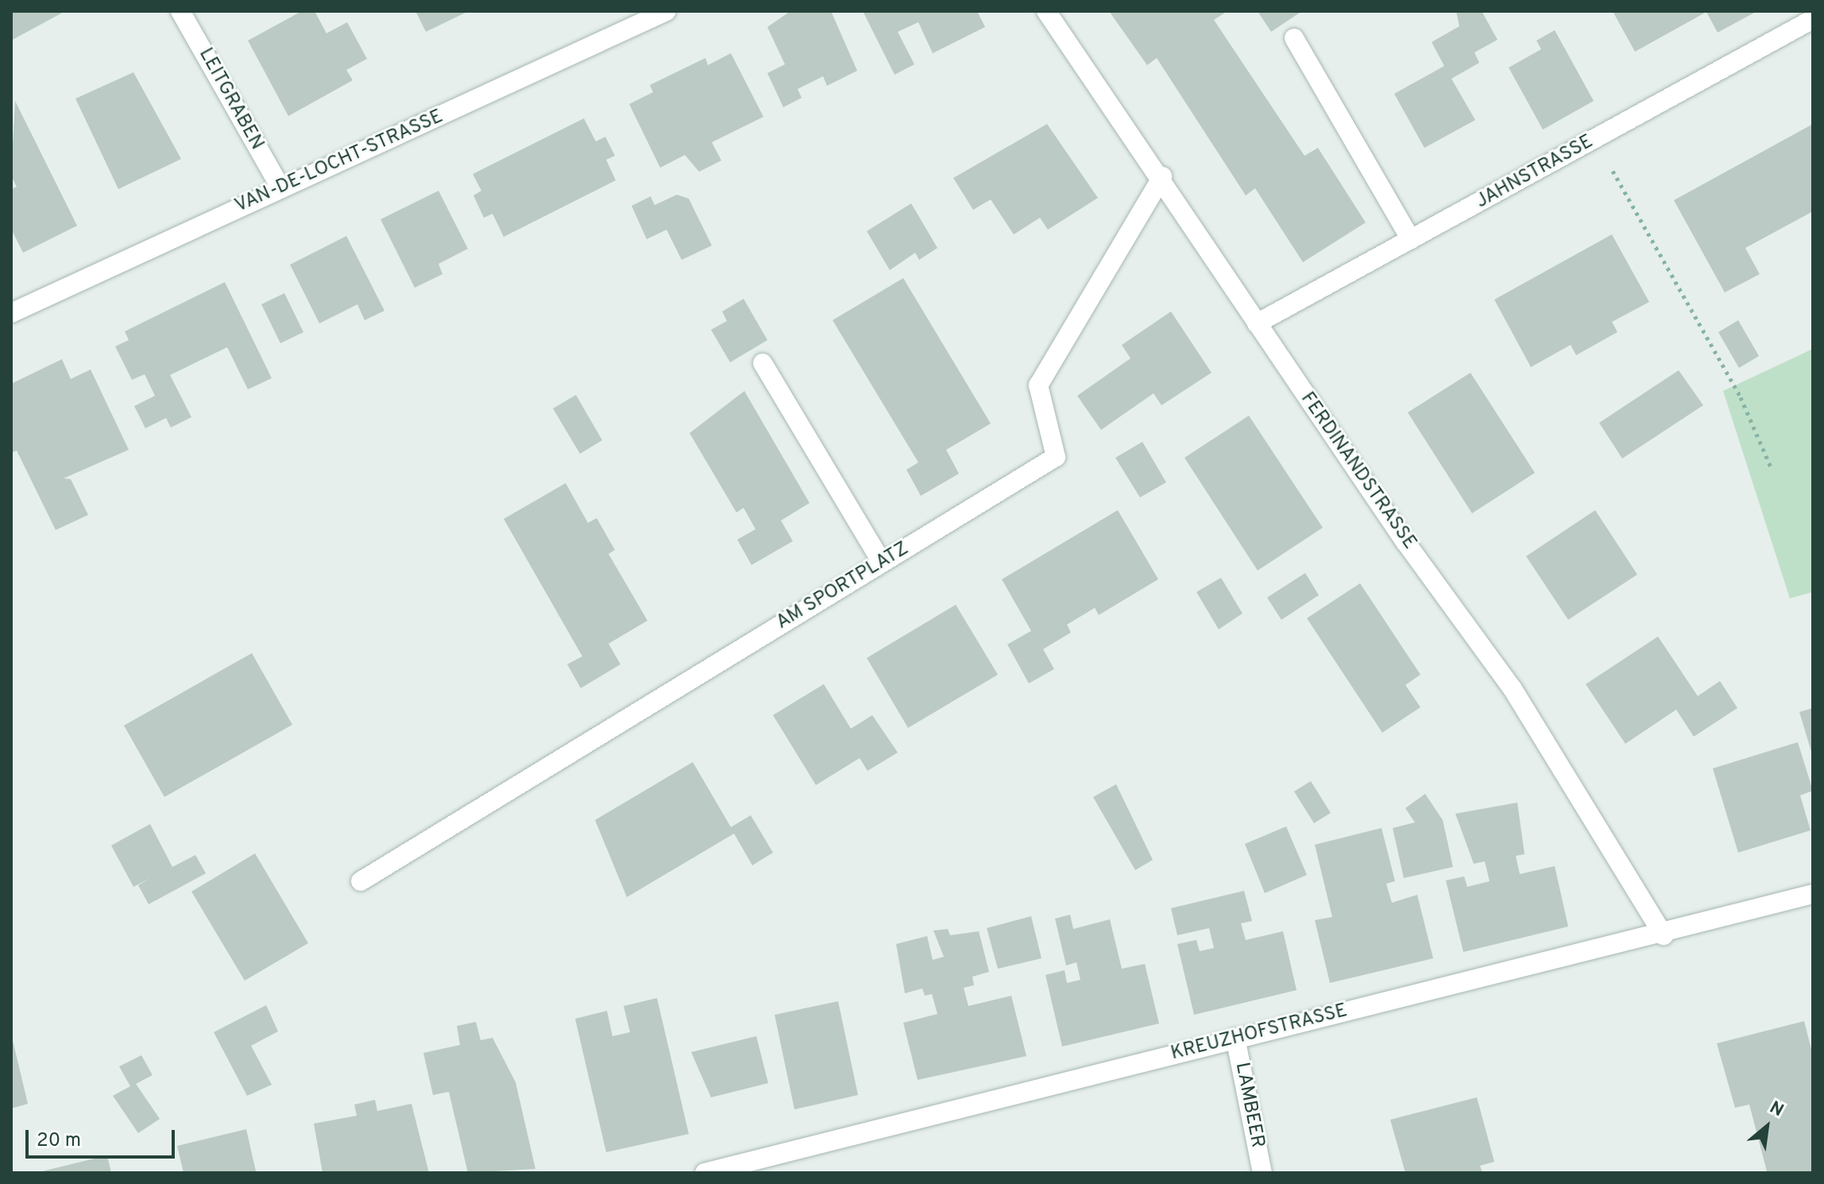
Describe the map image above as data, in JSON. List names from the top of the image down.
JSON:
{
  "streets": {
    "street": [
      "LEITGRABEN",
      "VAN-DE-LOCHT-STRASSE",
      "JAHNSTRASSE",
      "FERDINANDSTRASSE",
      "AM SPORTPLATZ",
      "KREUZHOFSTRASSE",
      "LAMBEER"
    ]
  },
  "crossings": [
    ["LEITGRABEN", "VAN-DE-LOCHT-STRASSE"],
    ["JAHNSTRASSE", "FERDINANDSTRASSE"],
    ["FERDINANDSTRASSE", "AM SPORTPLATZ"],
    ["FERDINANDSTRASSE", "KREUZHOFSTRASSE"],
    ["KREUZHOFSTRASSE", "LAMBEER"]
  ],
  "scale_bar": "20 m",
  "north": "top right"
}
